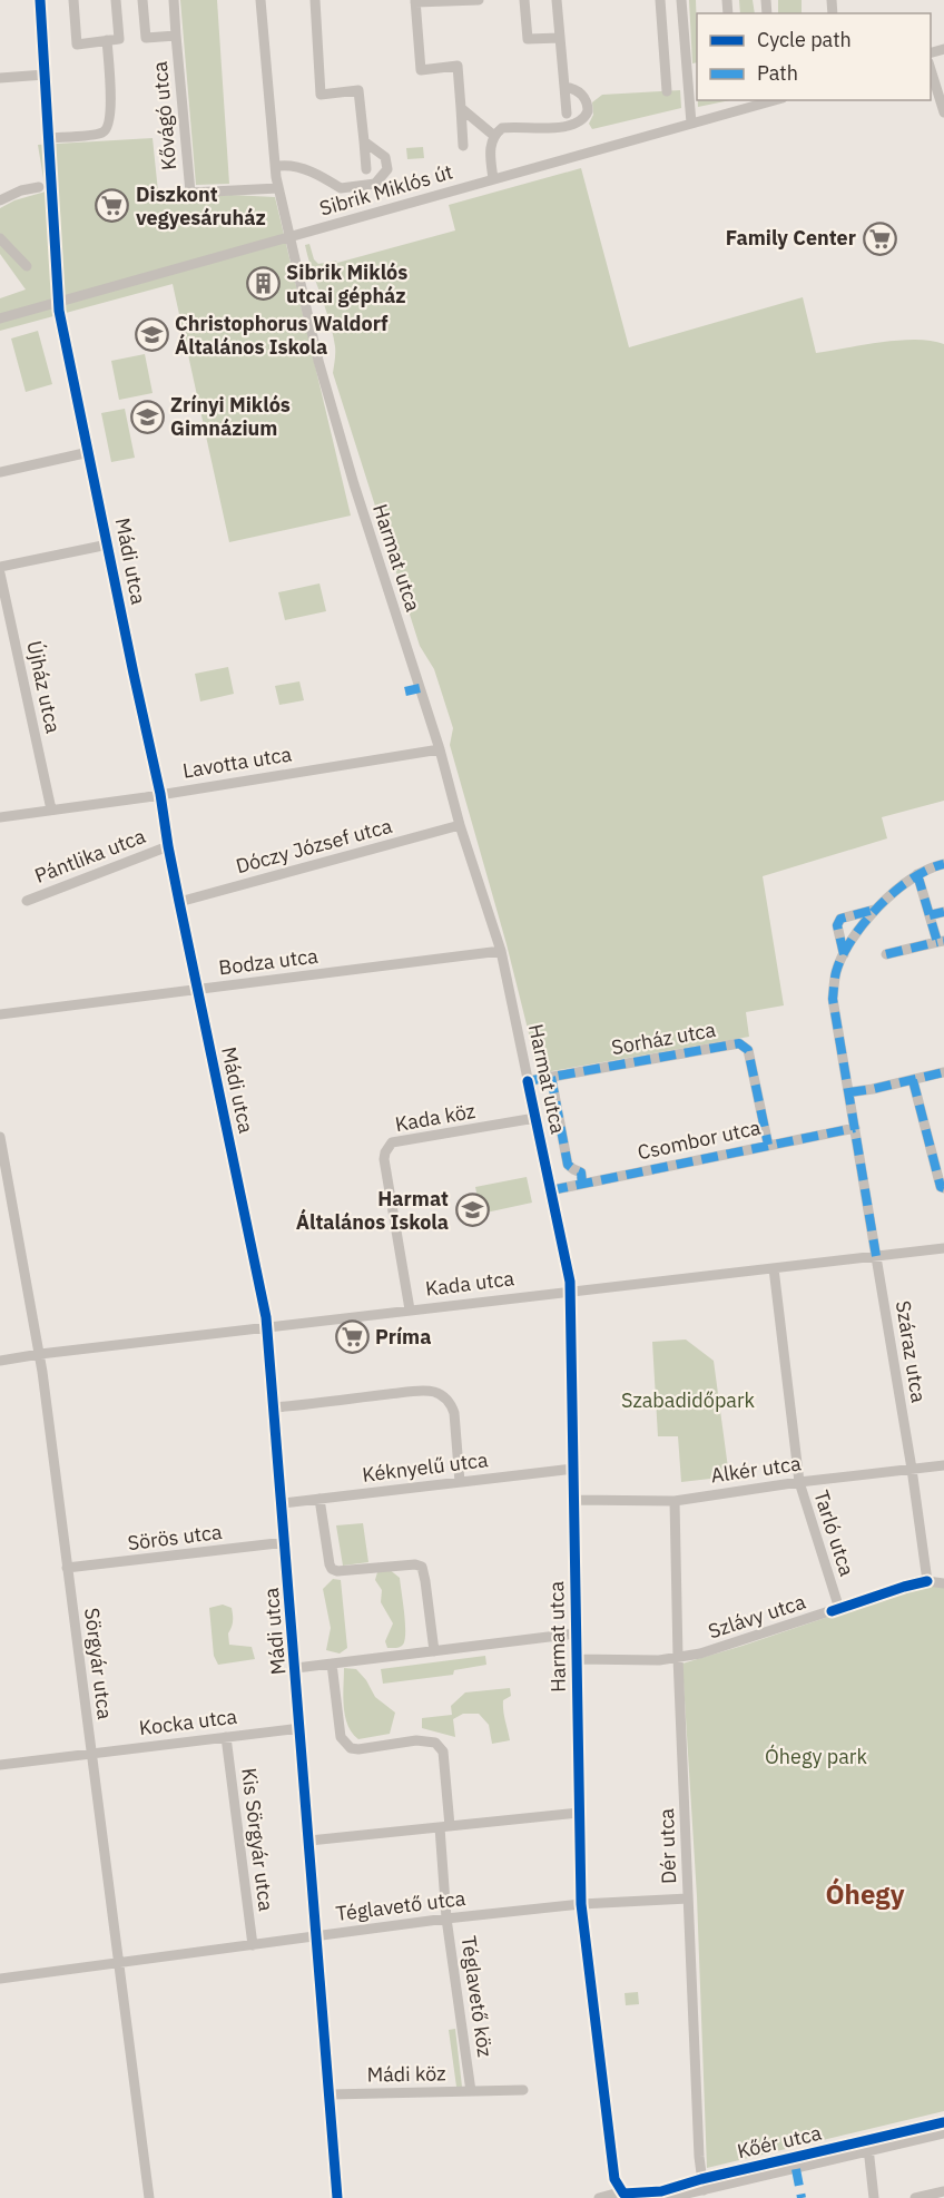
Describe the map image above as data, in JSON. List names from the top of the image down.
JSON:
{
  "streets": {
    "street": [
      "Kővágó utca",
      "Sibrik Miklós út",
      "Harmat utca",
      "Mádi utca",
      "Újház utca",
      "Lavotta utca",
      "Dóczy József utca",
      "Pántlika utca",
      "Bodza utca",
      "Sorház utca",
      "Kada köz",
      "Csombor utca",
      "Kada utca",
      "Száraz utca",
      "Kéknyelű utca",
      "Alkér utca",
      "Tarló utca",
      "Sörös utca",
      "Szlávy utca",
      "Sörgyár utca",
      "Kocka utca",
      "Kis Sörgyár utca",
      "Dér utca",
      "Téglavető utca",
      "Téglavető köz",
      "Mádi köz",
      "Kőér utca"
    ]
  },
  "crossings": [
    ["Kővágó utca", "Harmat utca"],
    ["Sibrik Miklós út", "Harmat utca"],
    ["Sibrik Miklós út", "Mádi utca"],
    ["Harmat utca", "Lavotta utca"],
    ["Harmat utca", "Dóczy József utca"],
    ["Harmat utca", "Bodza utca"],
    ["Harmat utca", "Sorház utca"],
    ["Harmat utca", "Kada köz"],
    ["Harmat utca", "Csombor utca"],
    ["Harmat utca", "Kada utca"],
    ["Harmat utca", "Kéknyelű utca"],
    ["Harmat utca", "Alkér utca"],
    ["Harmat utca", "Szlávy utca"],
    ["Harmat utca", "Téglavető utca"],
    ["Harmat utca", "Kőér utca"],
    ["Mádi utca", "Lavotta utca"],
    ["Mádi utca", "Dóczy József utca"],
    ["Mádi utca", "Pántlika utca"],
    ["Mádi utca", "Bodza utca"],
    ["Mádi utca", "Kada utca"],
    ["Mádi utca", "Kéknyelű utca"],
    ["Mádi utca", "Sörös utca"],
    ["Mádi utca", "Kocka utca"],
    ["Mádi utca", "Téglavető utca"],
    ["Mádi utca", "Mádi köz"],
    ["Újház utca", "Lavotta utca"],
    ["Sorház utca", "Csombor utca"],
    ["Kada köz", "Kada utca"],
    ["Csombor utca", "Száraz utca"],
    ["Kada utca", "Száraz utca"],
    ["Kada utca", "Tarló utca"],
    ["Kada utca", "Sörgyár utca"],
    ["Száraz utca", "Alkér utca"],
    ["Száraz utca", "Szlávy utca"],
    ["Alkér utca", "Tarló utca"],
    ["Alkér utca", "Dér utca"],
    ["Tarló utca", "Szlávy utca"],
    ["Sörös utca", "Sörgyár utca"],
    ["Szlávy utca", "Dér utca"],
    ["Sörgyár utca", "Kocka utca"],
    ["Sörgyár utca", "Téglavető utca"],
    ["Kocka utca", "Kis Sörgyár utca"],
    ["Kis Sörgyár utca", "Téglavető utca"],
    ["Dér utca", "Téglavető utca"],
    ["Dér utca", "Kőér utca"],
    ["Téglavető utca", "Téglavető köz"],
    ["Téglavető köz", "Mádi köz"]
  ],
  "districts": ["Óhegy"],
  "parks": ["Szabadidőpark", "Óhegy park"],
  "places": {
    "supermarket": ["Diszkont vegyesáruház", "Family Center", "Príma"],
    "building": ["Sibrik Miklós utcai gépház"],
    "school or university": ["Christophorus Waldorf Általános Iskola", "Zrínyi Miklós Gimnázium", "Harmat Általános Iskola"]
  },
  "legend": ["Cycle path", "Path"]
}
